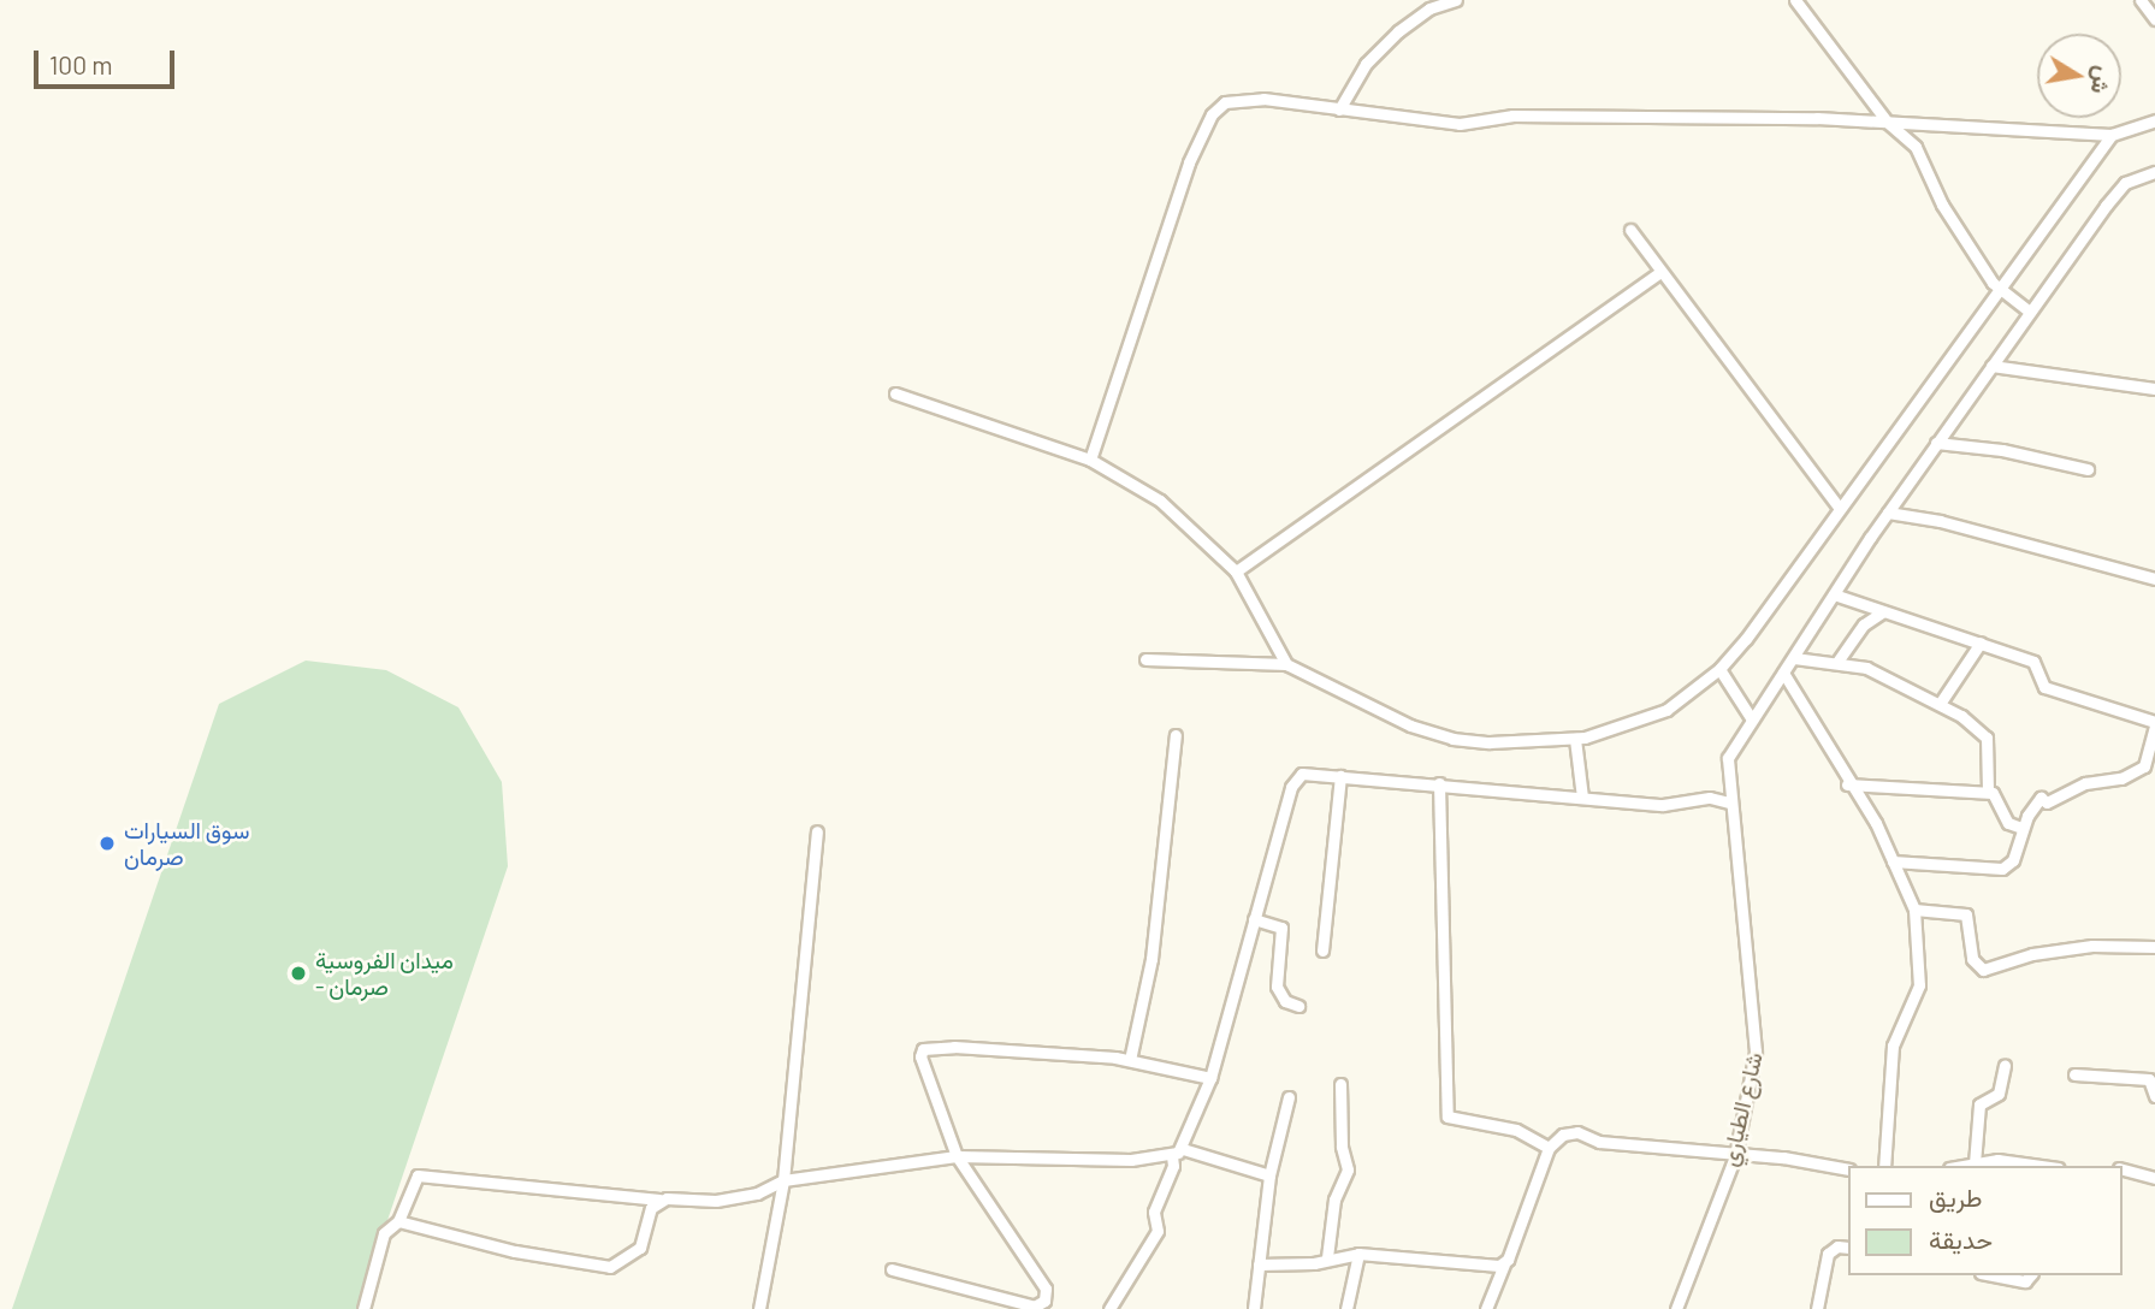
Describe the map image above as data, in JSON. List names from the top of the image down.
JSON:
{
  "streets": {
    "street": ["شارع الطياري"]
  },
  "places": ["سوق السيارات صرمان", "ميدان الفروسية - صرمان"],
  "legend": ["طريق", "حديقة"],
  "scale_bar": "100 m",
  "north": "right"
}
